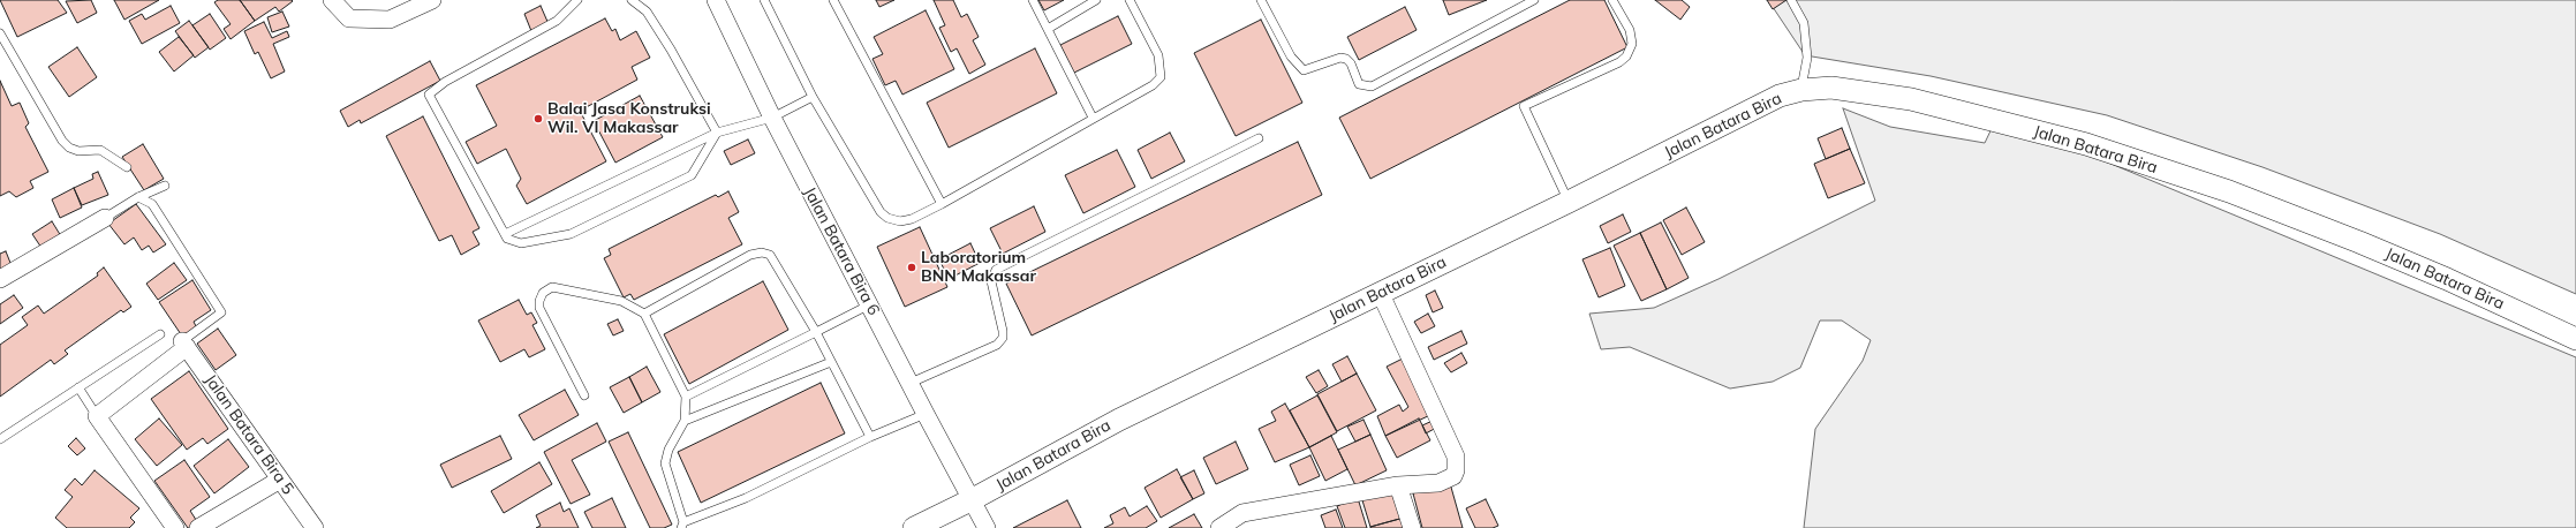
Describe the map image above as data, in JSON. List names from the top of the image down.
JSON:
{
  "streets": {
    "street": ["Jalan Batara Bira", "Jalan Batara Bira 6", "Jalan Batara Bira 5"]
  },
  "crossings": [
    ["Jalan Batara Bira", "Jalan Batara Bira 6"]
  ],
  "places": ["Balai Jasa Konstruksi Wil. VI Makassar", "Laboratorium BNN Makassar"]
}
